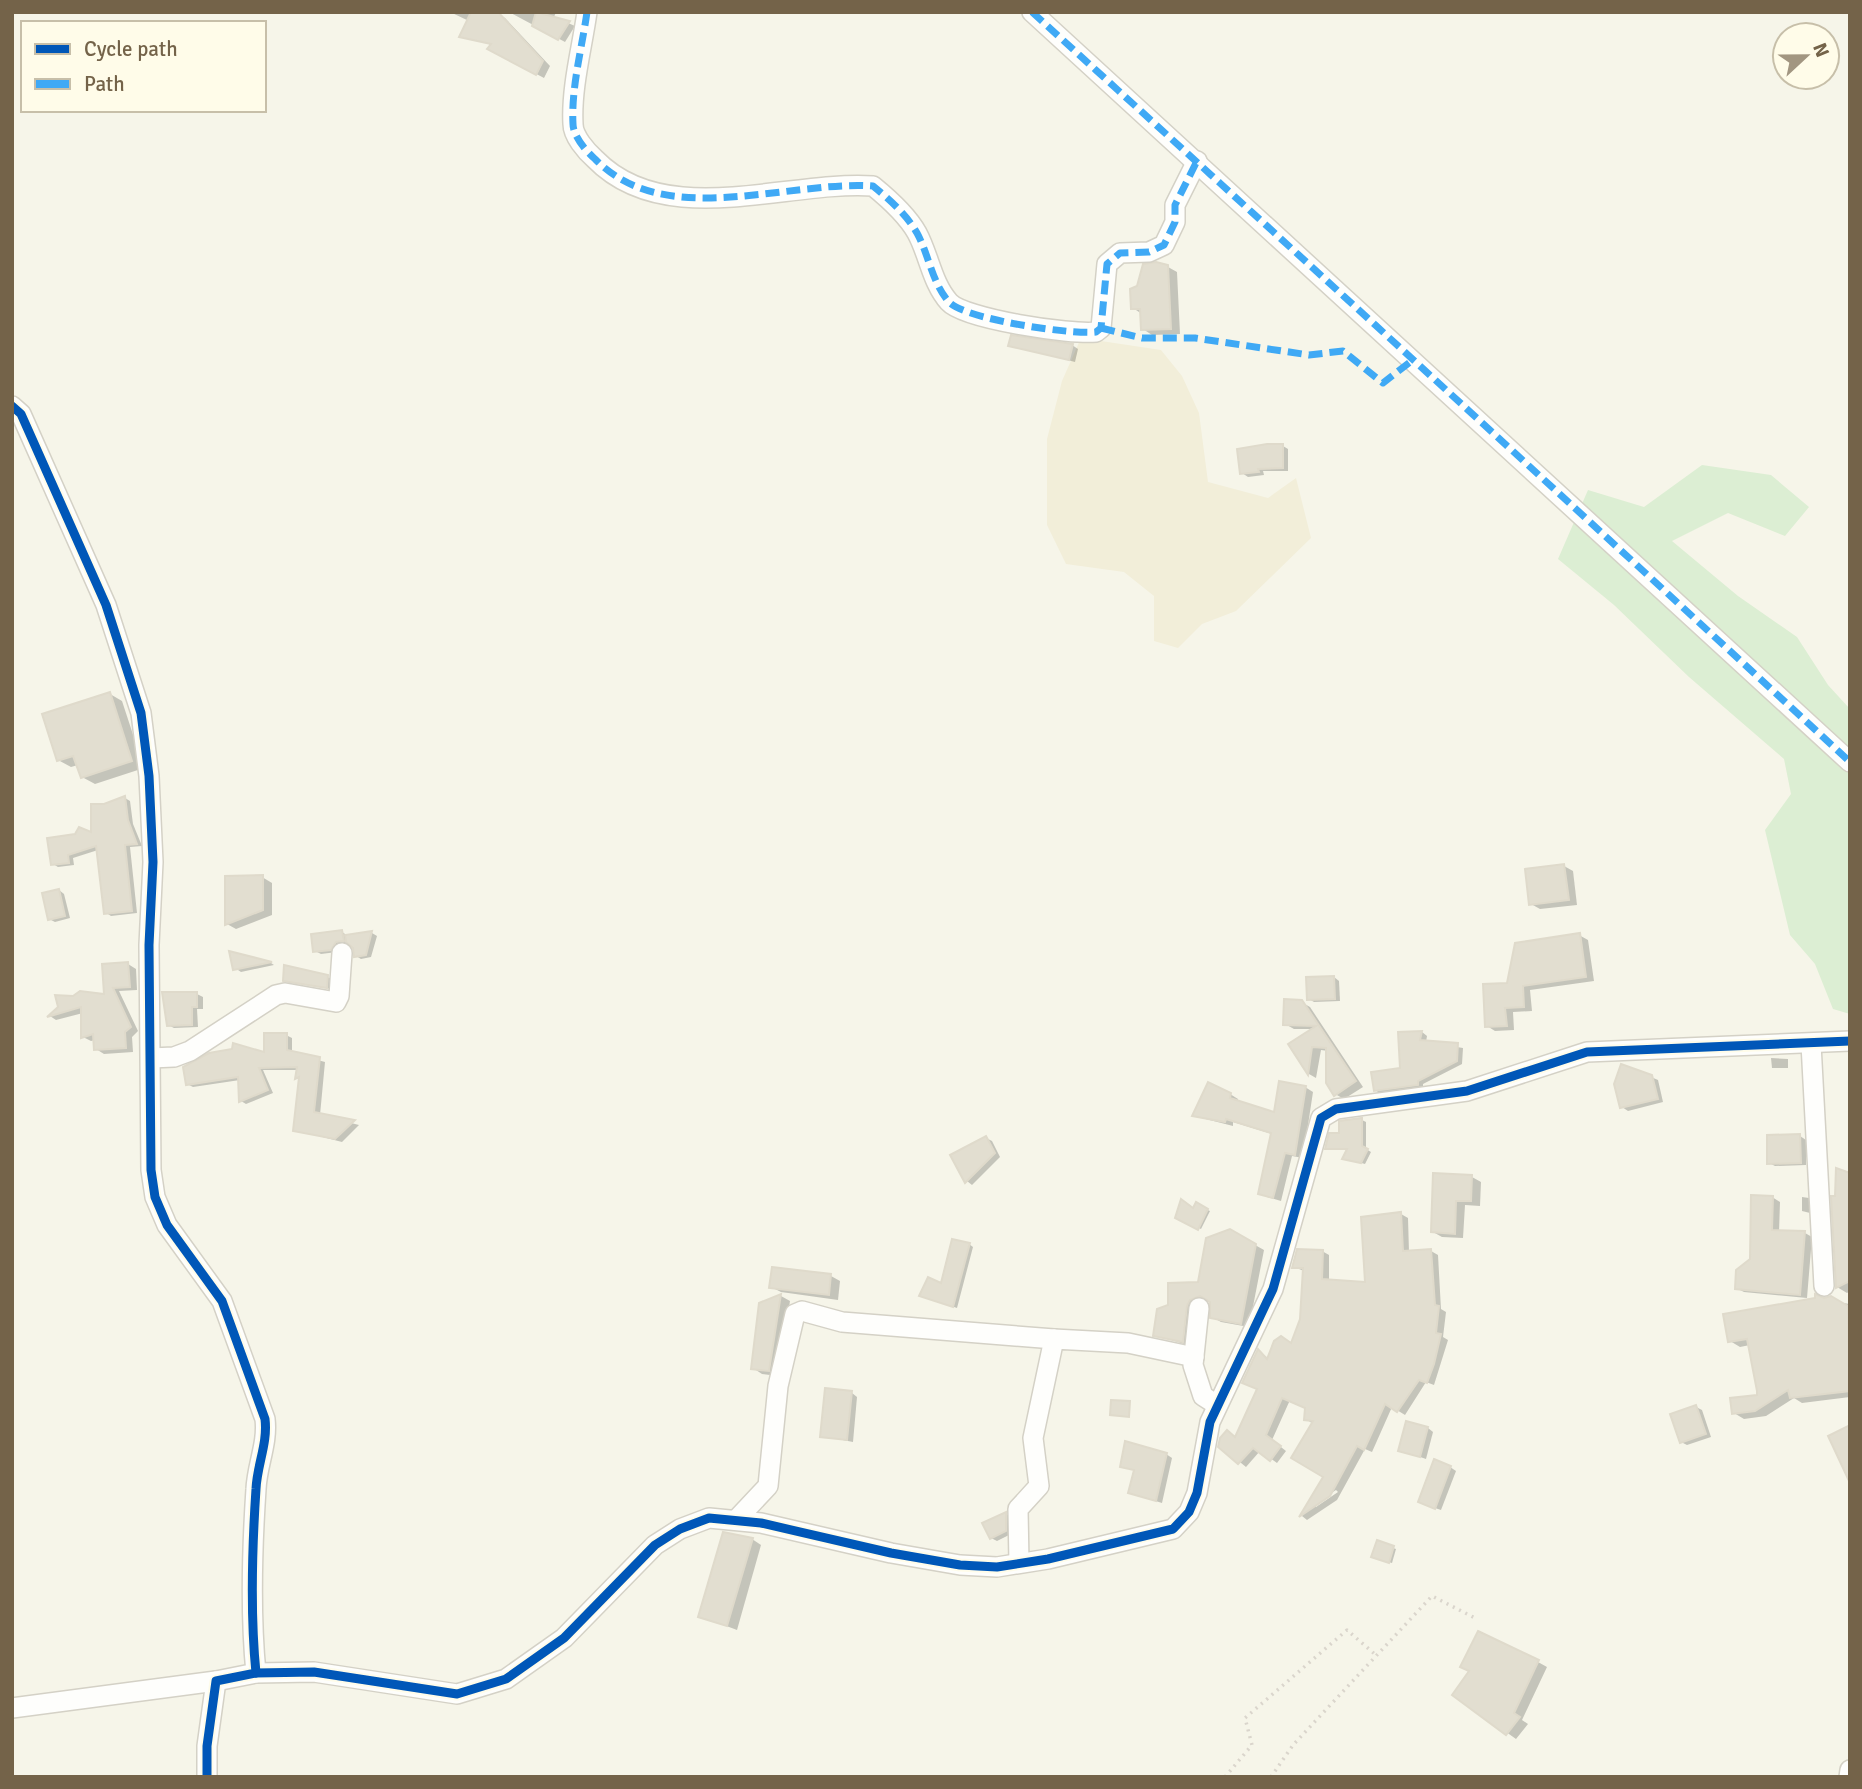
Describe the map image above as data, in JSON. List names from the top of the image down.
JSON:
{
  "legend": ["Cycle path", "Path"],
  "north": "right"
}
